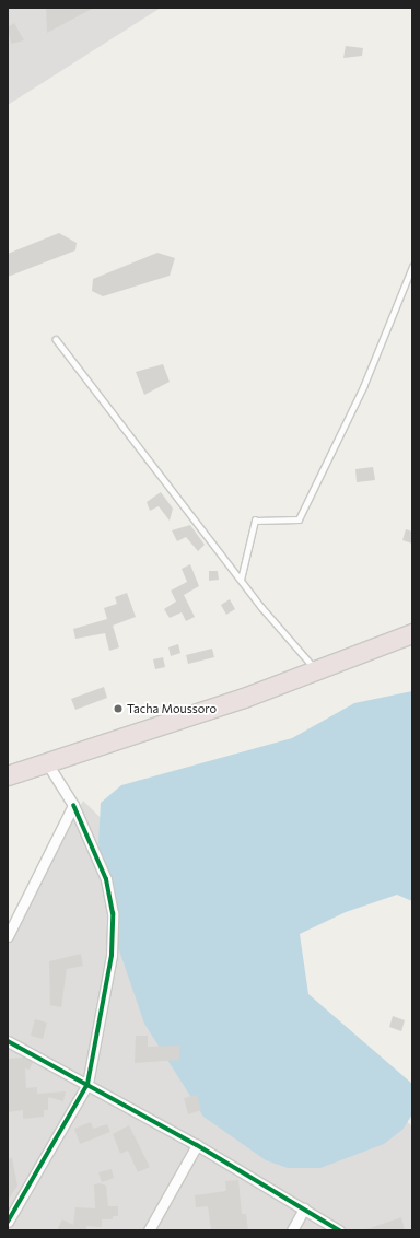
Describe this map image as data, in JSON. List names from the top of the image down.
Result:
{
  "places": ["Tacha Moussoro"]
}
